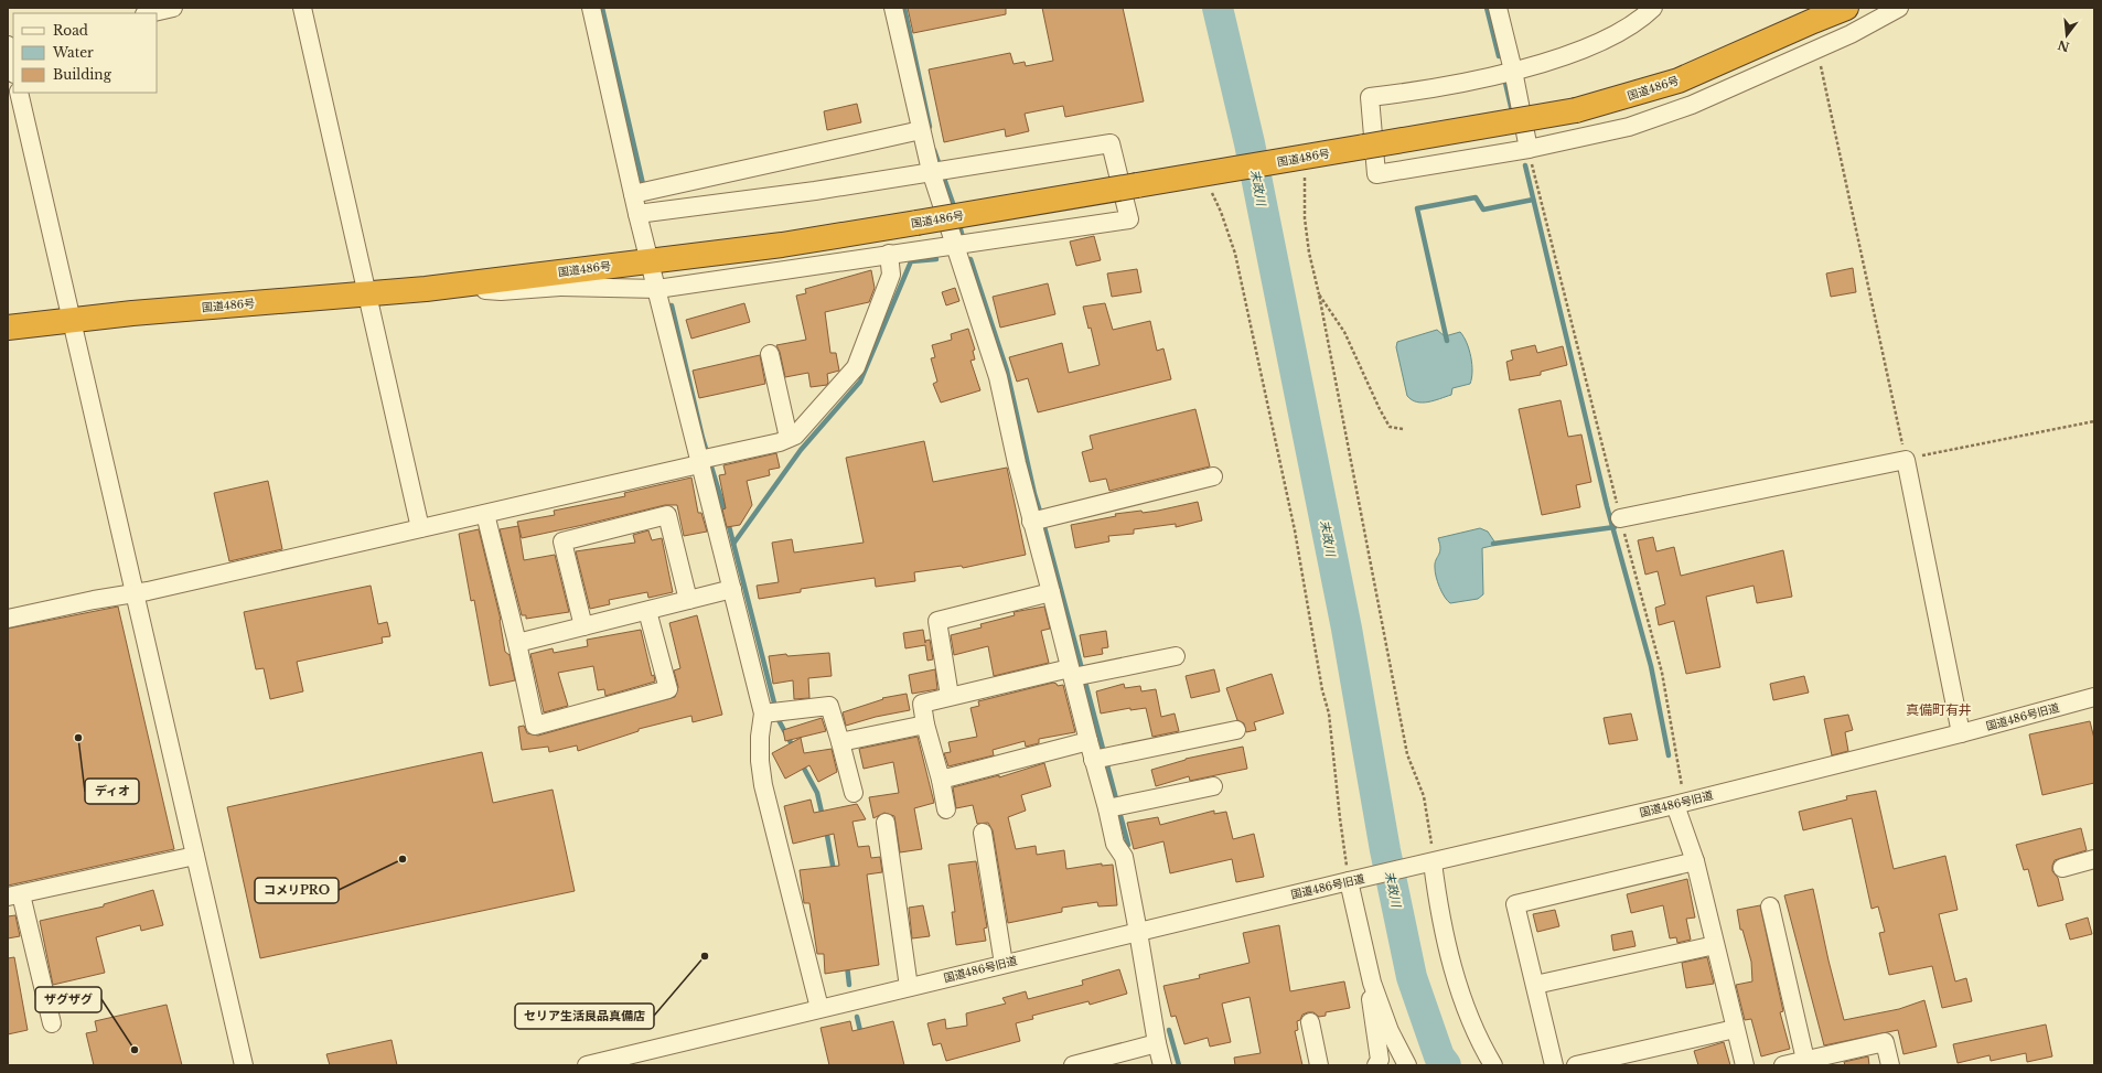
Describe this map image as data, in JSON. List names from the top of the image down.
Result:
{
  "streets": {
    "highway": ["国道486号"],
    "street": ["国道486号旧道"]
  },
  "districts": ["真備町有井"],
  "water": ["末政川"],
  "places": [
    "ディオ",
    "コメリPRO",
    "セリア生活良品真備店",
    "ザグザグ"
  ],
  "legend": ["Road", "Water", "Building"],
  "north": "bottom"
}
